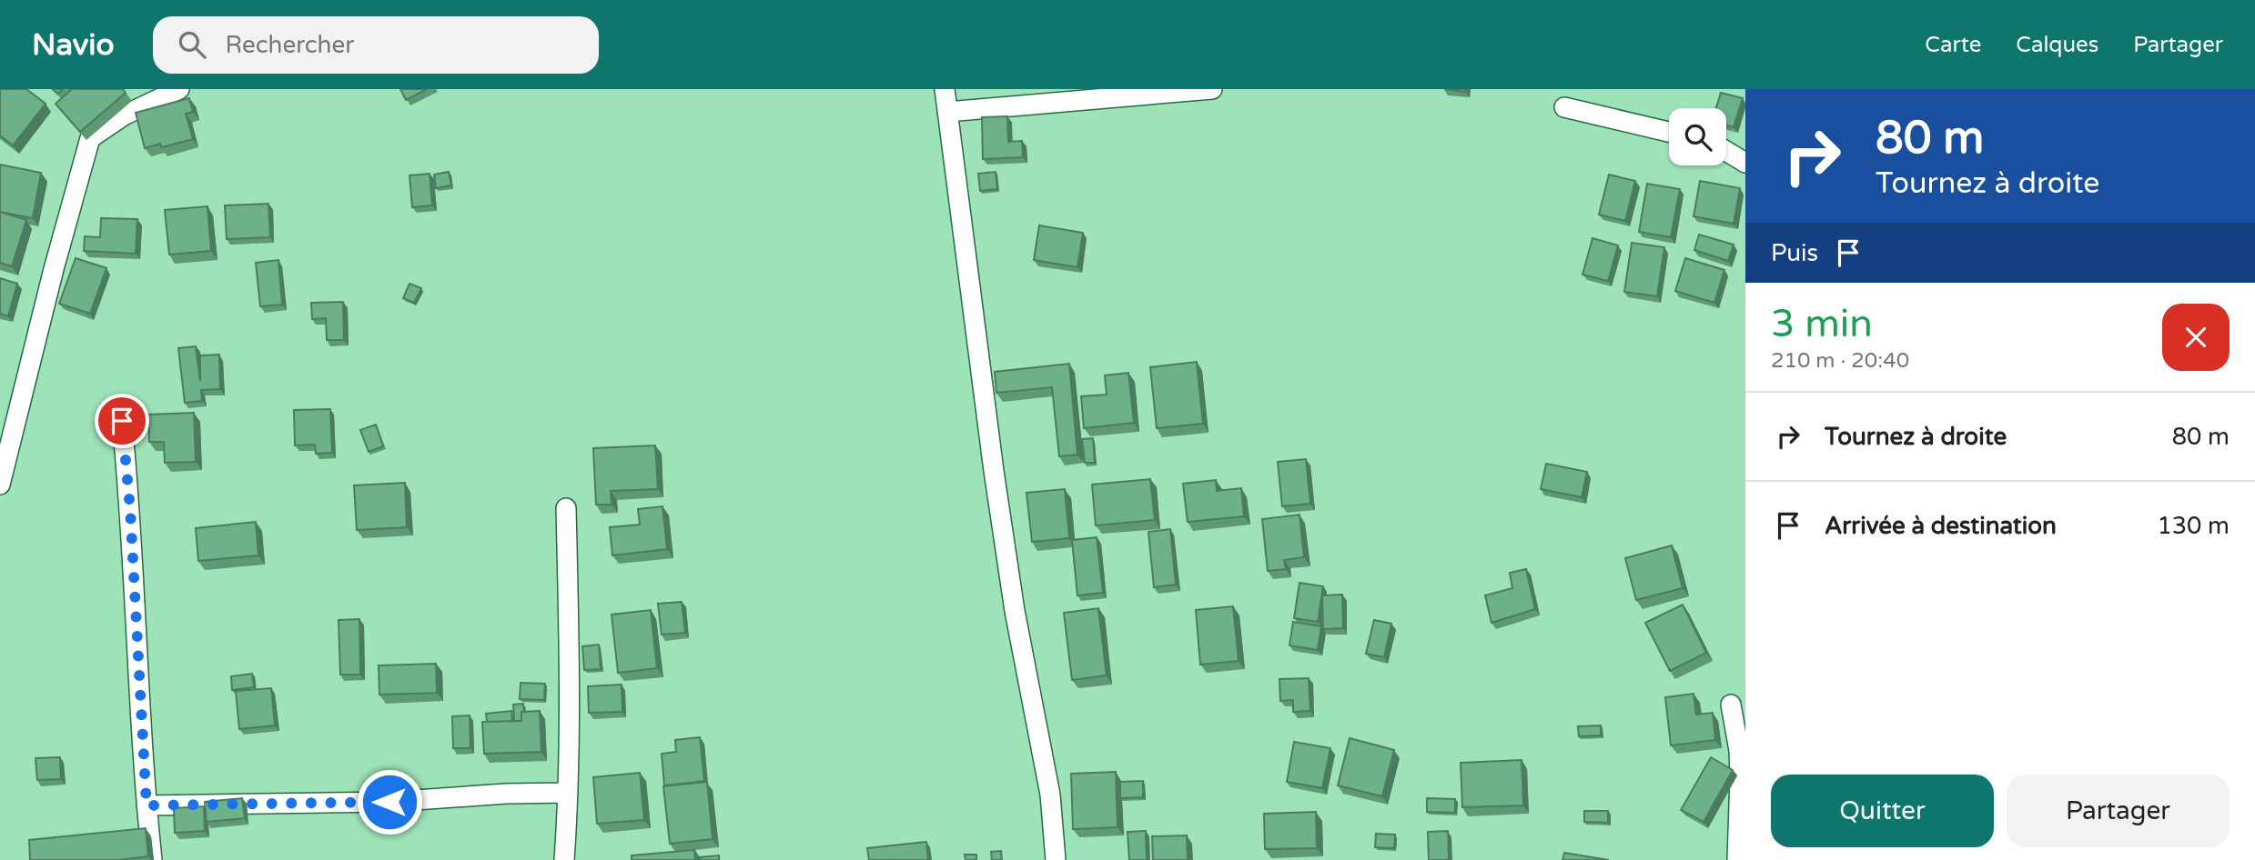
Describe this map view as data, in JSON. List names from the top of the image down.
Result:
{
  "page": {
    "header": "Navio",
    "search": "Rechercher",
    "nav": ["Carte", "Calques", "Partager"],
    "turn": ["80 m", "Tournez à droite"],
    "then": "Puis",
    "heading": ["3 min", "210 m · 20:40"],
    "list": [
      {
        "name": "Tournez à droite",
        "value": "80 m"
      },
      {
        "name": "Arrivée à destination",
        "value": "130 m"
      }
    ],
    "buttons": ["Quitter", "Partager"]
  }
}
